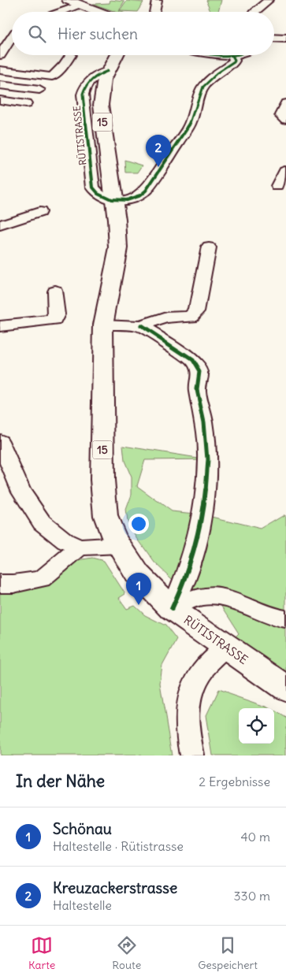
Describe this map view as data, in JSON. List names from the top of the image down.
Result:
{
  "streets": {
    "main road": ["15", "RÜTISTRASSE"]
  },
  "page": {
    "search": "Hier suchen",
    "pins": ["2", "1"],
    "heading": ["In der Nähe", "2 Ergebnisse"],
    "list": [
      {
        "mark": "1",
        "name": "Schönau",
        "note": "Haltestelle · Rütistrasse",
        "value": "40 m"
      },
      {
        "mark": "2",
        "name": "Kreuzackerstrasse",
        "note": "Haltestelle",
        "value": "330 m"
      }
    ],
    "nav": ["Karte", "Route", "Gespeichert"]
  }
}
